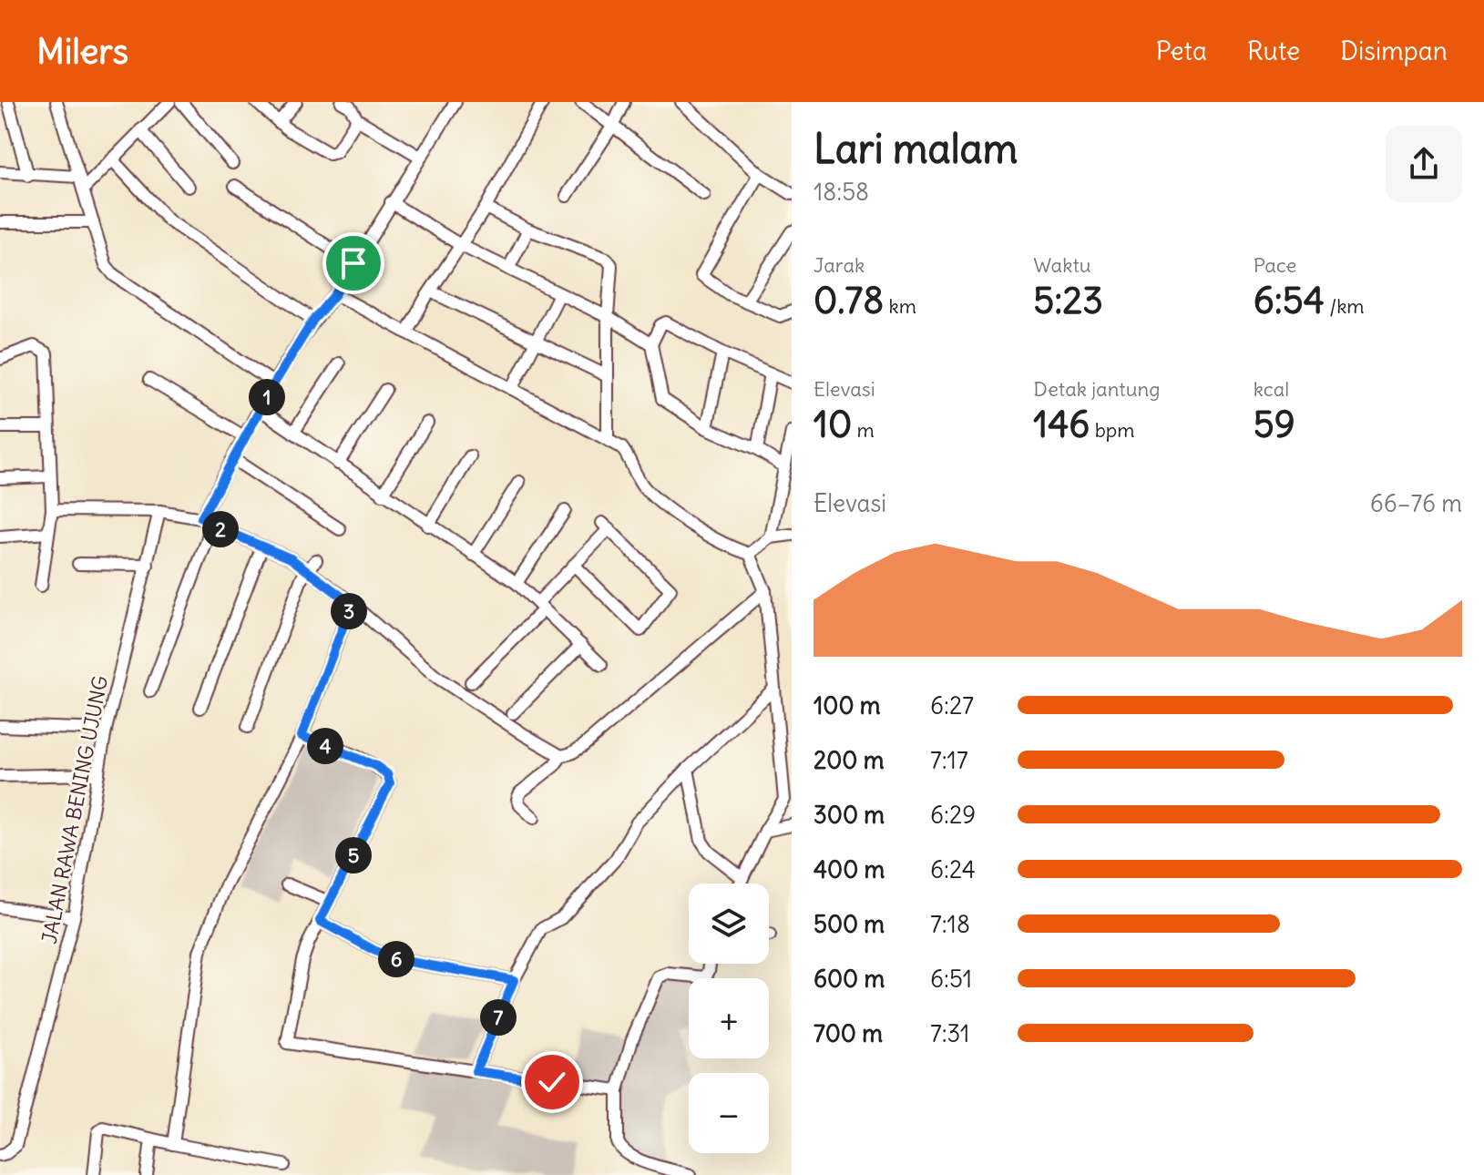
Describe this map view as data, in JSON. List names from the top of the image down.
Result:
{
  "streets": {
    "street": ["JALAN RAWA BENING UJUNG"]
  },
  "page": {
    "header": "Milers",
    "nav": ["Peta", "Rute", "Disimpan"],
    "heading": ["Lari malam", "18:58"],
    "stats": [
      ["Jarak", "0.78 km"],
      ["Waktu", "5:23"],
      ["Pace", "6:54 /km"],
      ["Elevasi", "10 m"],
      ["Detak jantung", "146 bpm"],
      ["kcal", "59"]
    ],
    "pins": [
      "1",
      "2",
      "3",
      "4",
      "5",
      "6",
      "7"
    ],
    "chart": ["Elevasi", "66–76 m"],
    "list": [
      {
        "name": "100 m",
        "note": "6:27"
      },
      {
        "name": "200 m",
        "note": "7:17"
      },
      {
        "name": "300 m",
        "note": "6:29"
      },
      {
        "name": "400 m",
        "note": "6:24"
      },
      {
        "name": "500 m",
        "note": "7:18"
      },
      {
        "name": "600 m",
        "note": "6:51"
      },
      {
        "name": "700 m",
        "note": "7:31"
      }
    ],
    "map_buttons": ["+", "−"]
  }
}
